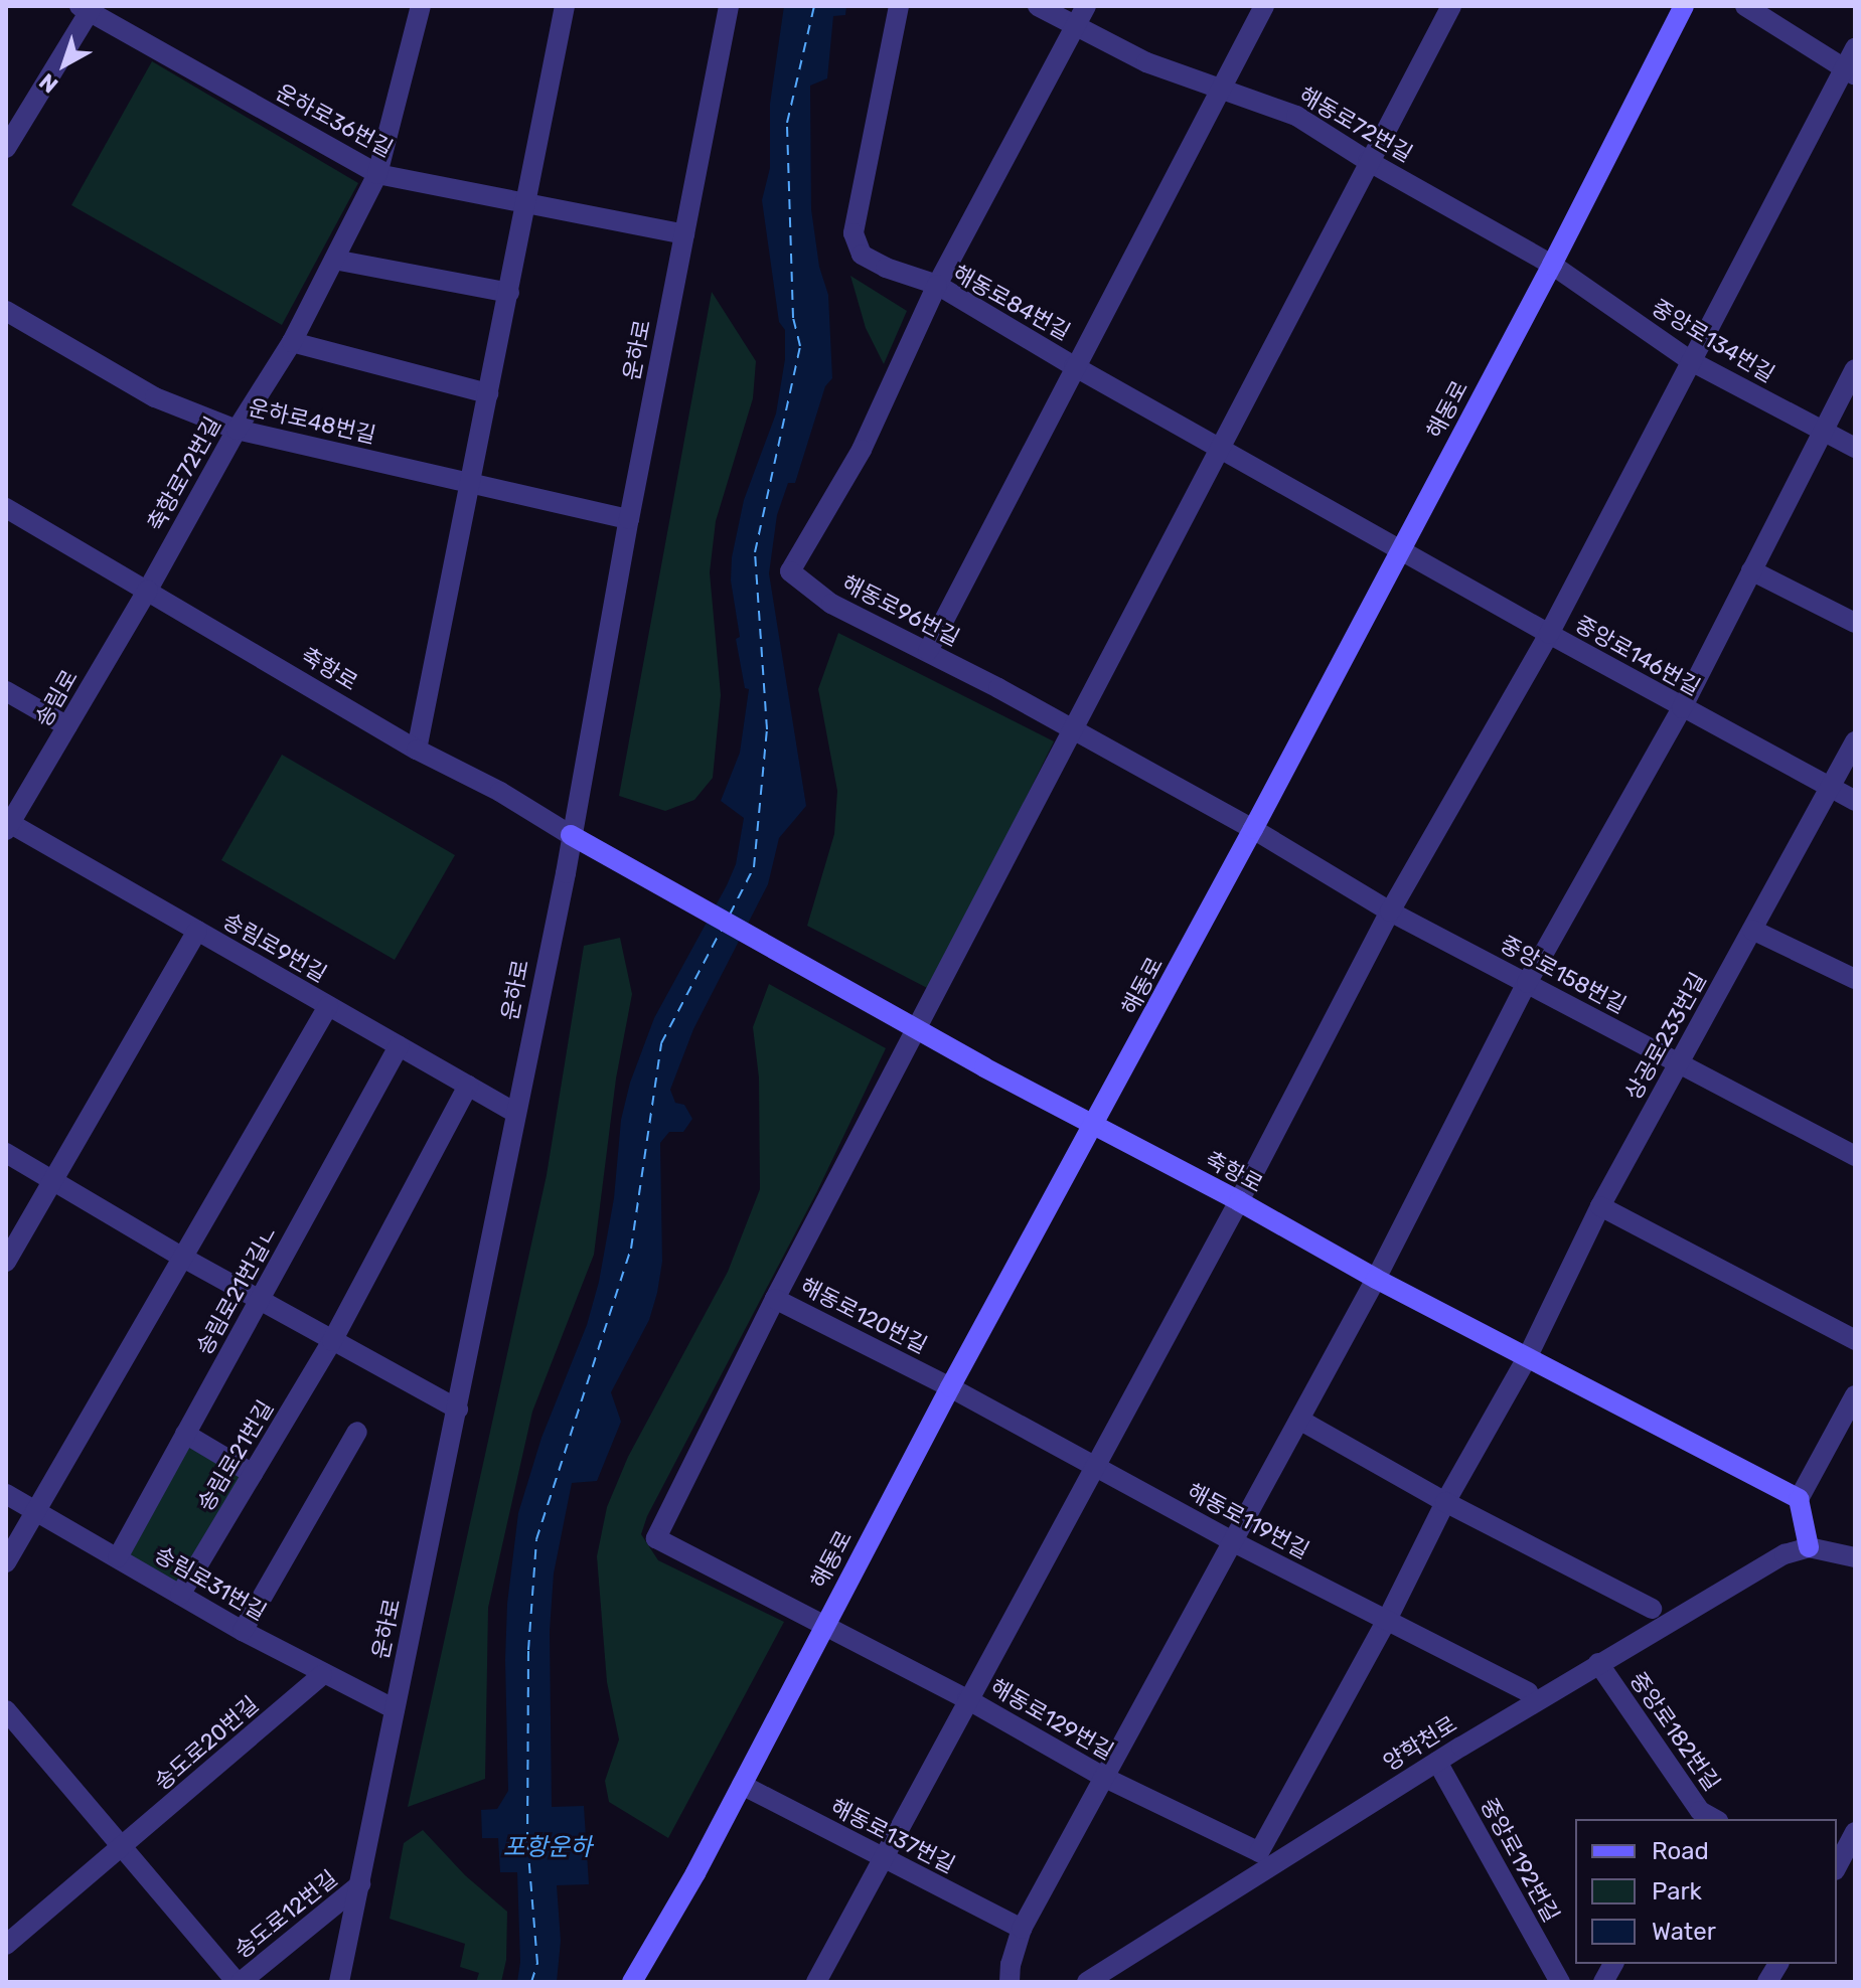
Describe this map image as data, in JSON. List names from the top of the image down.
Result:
{
  "streets": {
    "main road": ["해동로", "축항로"],
    "street": [
      "운하로36번길",
      "해동로72번길",
      "해동로84번길",
      "중앙로134번길",
      "운하로",
      "운하로48번길",
      "축항로72번길",
      "해동로96번길",
      "중앙로146번길",
      "송림로",
      "송림로9번길",
      "중앙로158번길",
      "상공로233번길",
      "송림로21번길ㄴ",
      "해동로120번길",
      "송림로21번길",
      "해동로119번길",
      "송림로31번길",
      "해동로129번길",
      "중앙로182번길",
      "송도로20번길",
      "양학천로",
      "해동로137번길",
      "중앙로192번길",
      "송도로12번길"
    ]
  },
  "crossings": [
    ["운하로36번길", "운하로"],
    ["운하로36번길", "축항로72번길"],
    ["해동로72번길", "중앙로134번길"],
    ["해동로72번길", "해동로"],
    ["해동로84번길", "해동로"],
    ["해동로84번길", "해동로96번길"],
    ["해동로84번길", "중앙로146번길"],
    ["중앙로134번길", "해동로"],
    ["운하로", "운하로48번길"],
    ["운하로", "축항로"],
    ["운하로", "송림로9번길"],
    ["운하로", "송림로31번길"],
    ["운하로", "송도로12번길"],
    ["해동로", "해동로96번길"],
    ["해동로", "중앙로146번길"],
    ["해동로", "축항로"],
    ["해동로", "중앙로158번길"],
    ["해동로", "해동로120번길"],
    ["해동로", "해동로119번길"],
    ["해동로", "해동로129번길"],
    ["해동로", "해동로137번길"],
    ["운하로48번길", "축항로72번길"],
    ["축항로72번길", "축항로"],
    ["축항로72번길", "송림로"],
    ["해동로96번길", "중앙로158번길"],
    ["중앙로146번길", "상공로233번길"],
    ["축항로", "송림로"],
    ["축항로", "상공로233번길"],
    ["송림로", "송림로9번길"],
    ["송림로9번길", "송림로21번길ㄴ"],
    ["송림로9번길", "송림로21번길"],
    ["중앙로158번길", "상공로233번길"],
    ["송림로21번길ㄴ", "송림로31번길"],
    ["해동로120번길", "해동로119번길"],
    ["해동로120번길", "해동로129번길"],
    ["송림로21번길", "송림로31번길"],
    ["해동로119번길", "해동로129번길"],
    ["송림로31번길", "송도로20번길"],
    ["중앙로182번길", "양학천로"],
    ["양학천로", "중앙로192번길"]
  ],
  "water": ["포항운하"],
  "legend": ["Road", "Park", "Water"],
  "north": "bottom left"
}
